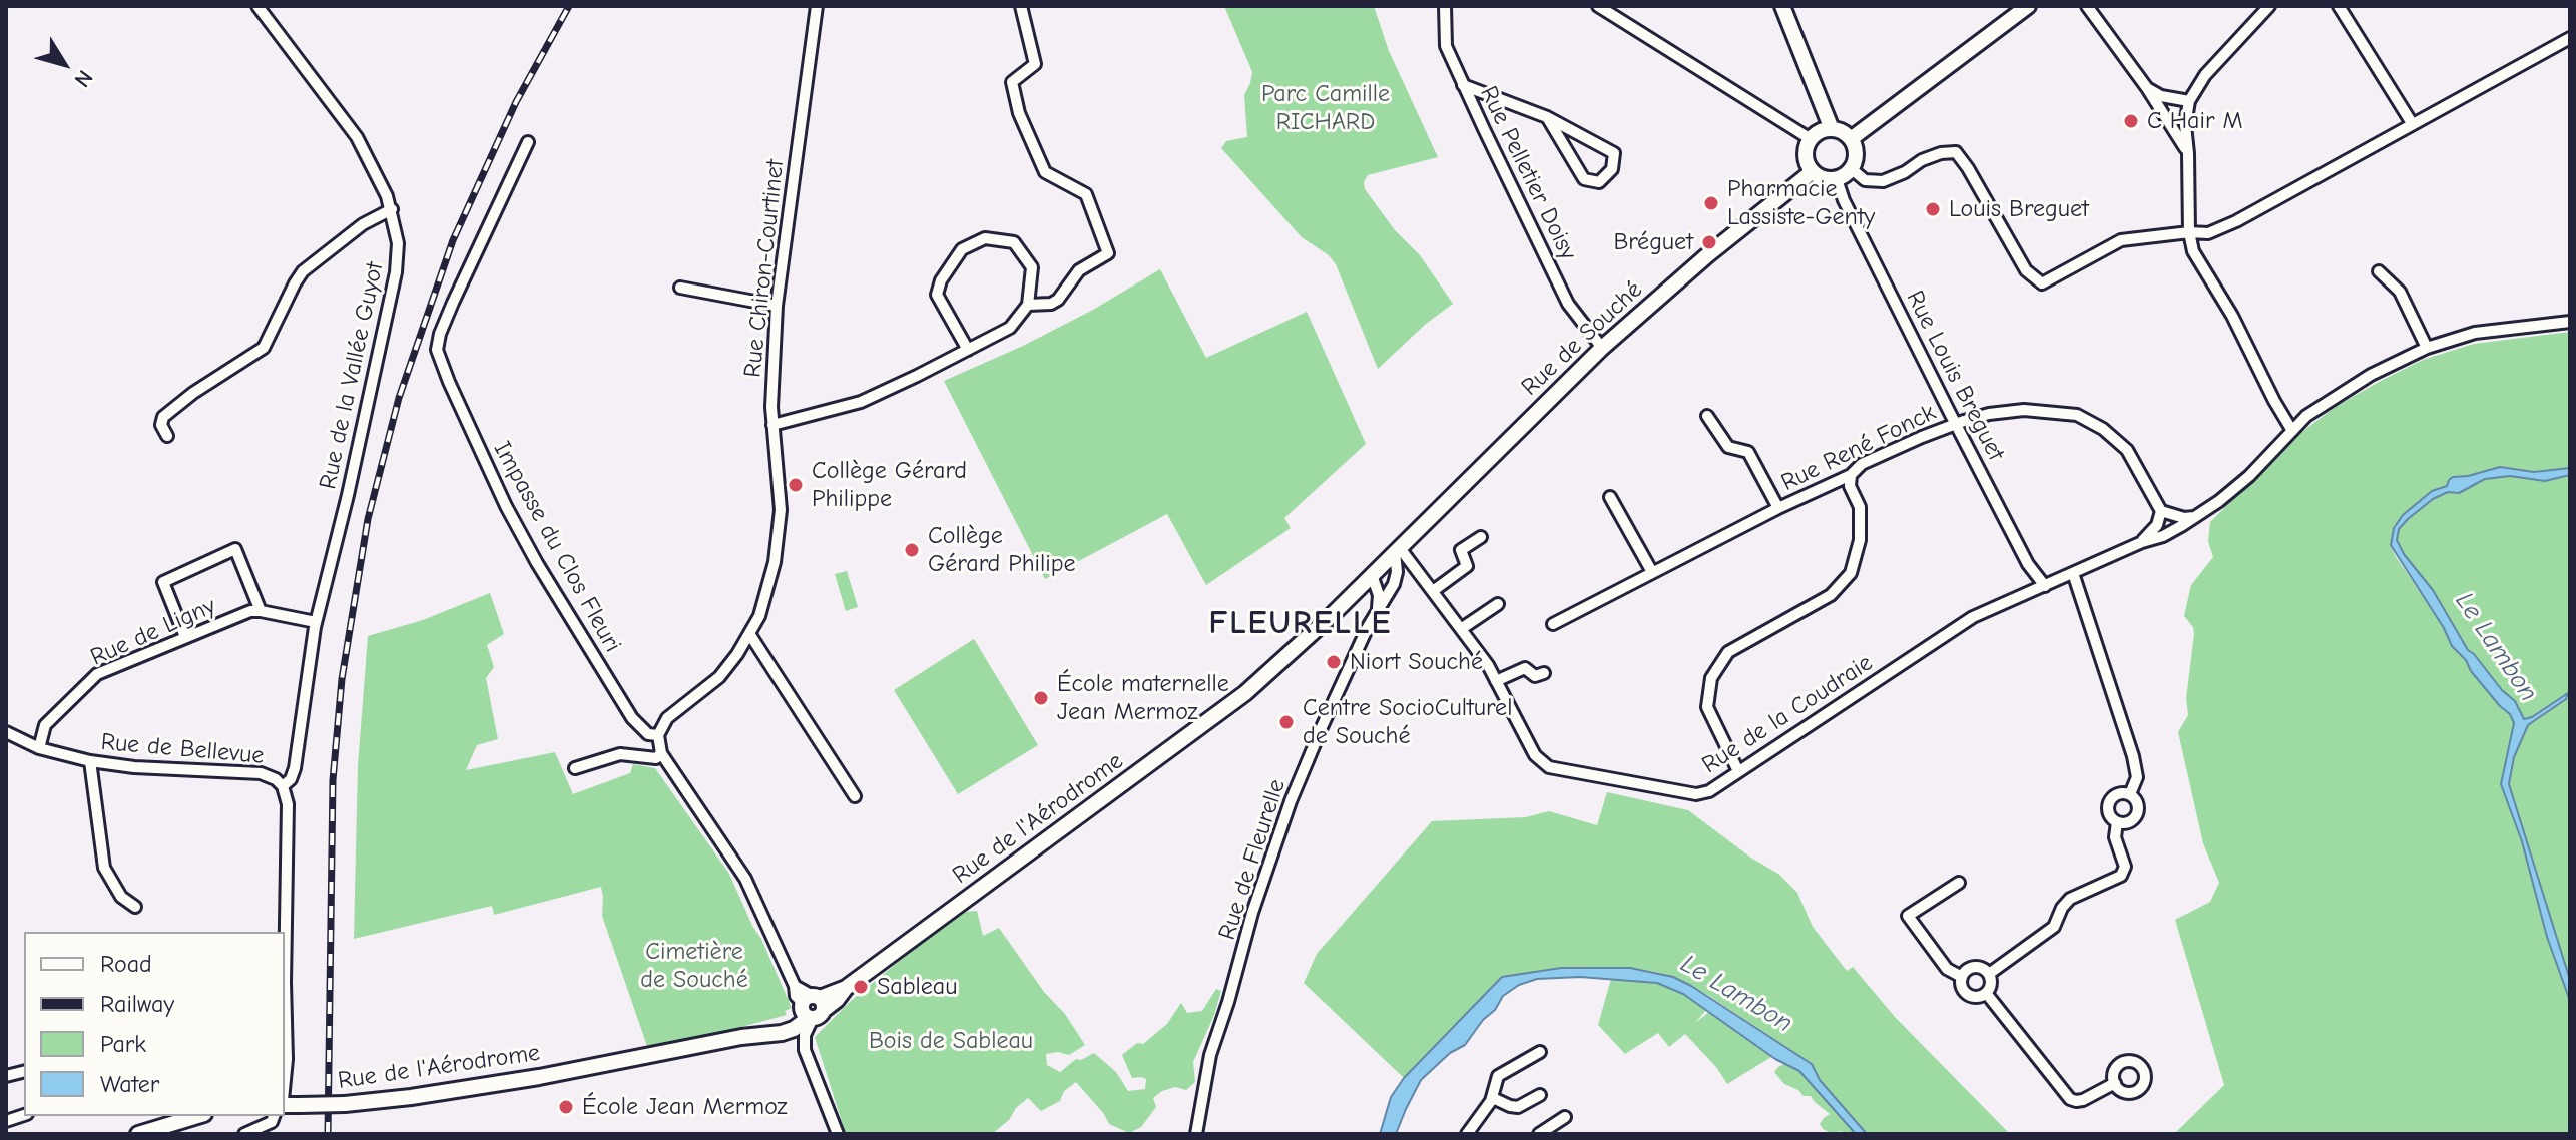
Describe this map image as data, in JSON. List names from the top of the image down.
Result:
{
  "streets": {
    "street": [
      "Rue Pelletier Doisy",
      "Rue Chiron-Courtinet",
      "Rue de Souché",
      "Rue de la Vallée Guyot",
      "Rue Louis Breguet",
      "Rue René Fonck",
      "Impasse du Clos Fleuri",
      "Rue de Ligny",
      "Rue de la Coudraie",
      "Rue de Bellevue",
      "Rue de l'Aérodrome",
      "Rue de Fleurelle"
    ]
  },
  "crossings": [
    ["Rue Pelletier Doisy", "Rue de Souché"],
    ["Rue Chiron-Courtinet", "Impasse du Clos Fleuri"],
    ["Rue de Souché", "Rue Louis Breguet"],
    ["Rue de Souché", "Rue de la Coudraie"],
    ["Rue de Souché", "Rue de l'Aérodrome"],
    ["Rue de Souché", "Rue de Fleurelle"],
    ["Rue de la Vallée Guyot", "Rue de Ligny"],
    ["Rue de la Vallée Guyot", "Rue de Bellevue"],
    ["Rue Louis Breguet", "Rue René Fonck"],
    ["Rue Louis Breguet", "Rue de la Coudraie"],
    ["Rue de Ligny", "Rue de Bellevue"],
    ["Rue de la Coudraie", "Rue de l'Aérodrome"],
    ["Rue de la Coudraie", "Rue de Fleurelle"],
    ["Rue de l'Aérodrome", "Rue de Fleurelle"]
  ],
  "districts": ["FLEURELLE"],
  "water": ["Le Lambon"],
  "parks": ["Parc Camille RICHARD", "Cimetière de Souché", "Bois de Sableau"],
  "places": [
    "C Hair M",
    "Pharmacie Lassiste-Genty",
    "Louis Breguet",
    "Bréguet",
    "Collège Gérard Philippe",
    "Collège Gérard Philipe",
    "Niort Souché",
    "École maternelle Jean Mermoz",
    "Centre SocioCulturel de Souché",
    "Sableau",
    "École Jean Mermoz"
  ],
  "legend": [
    "Road",
    "Railway",
    "Park",
    "Water"
  ],
  "north": "bottom right"
}
